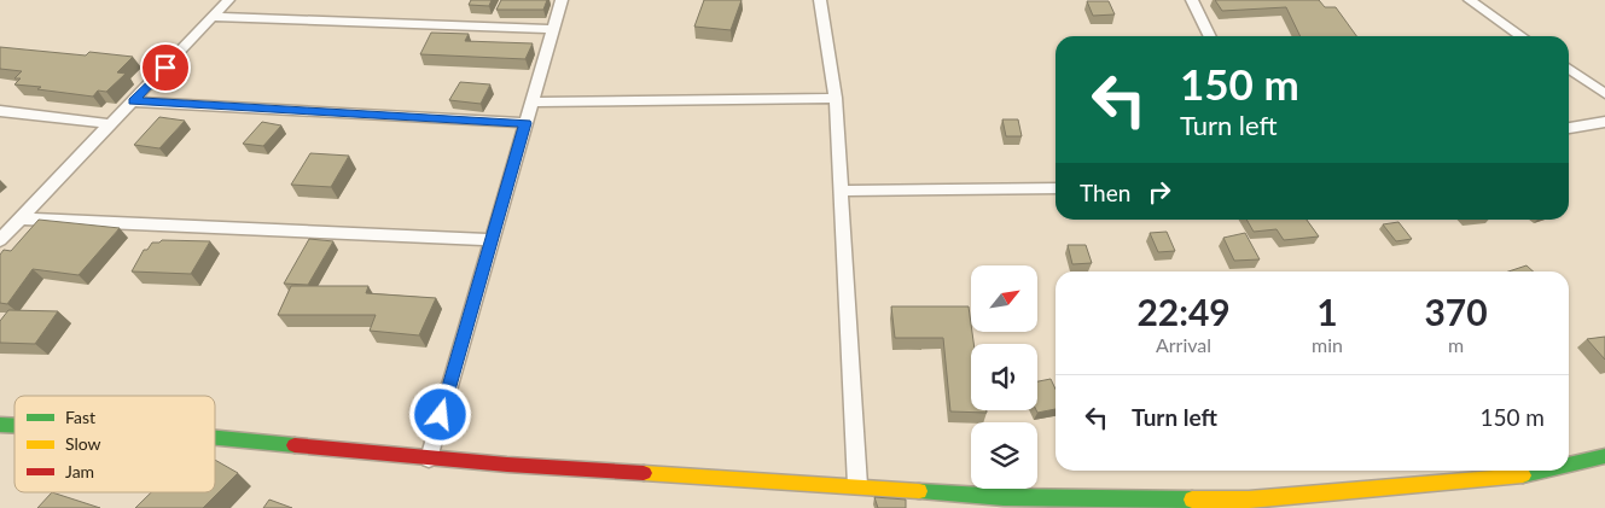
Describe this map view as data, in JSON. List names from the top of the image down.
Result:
{
  "legend": ["Fast", "Slow", "Jam"],
  "north": "top right",
  "page": {
    "turn": ["150 m", "Turn left"],
    "then": "Then",
    "eta": [
      "22:49",
      "Arrival",
      "1",
      "min",
      "370",
      "m"
    ],
    "list": [
      {
        "name": "Turn left",
        "value": "150 m"
      }
    ]
  }
}
